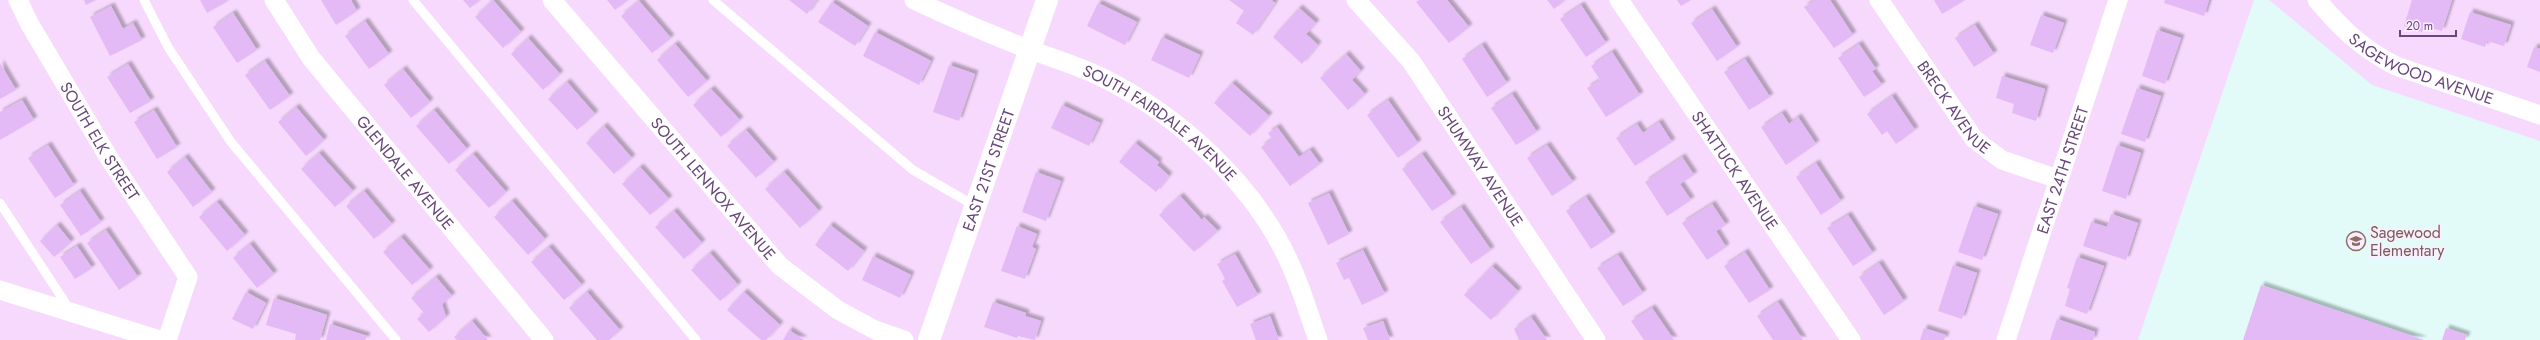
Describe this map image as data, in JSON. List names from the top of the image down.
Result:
{
  "streets": {
    "street": [
      "SAGEWOOD AVENUE",
      "BRECK AVENUE",
      "SOUTH FAIRDALE AVENUE",
      "SOUTH ELK STREET",
      "SHUMWAY AVENUE",
      "EAST 21ST STREET",
      "SHATTUCK AVENUE",
      "EAST 24TH STREET",
      "GLENDALE AVENUE",
      "SOUTH LENNOX AVENUE"
    ]
  },
  "crossings": [
    ["BRECK AVENUE", "EAST 24TH STREET"],
    ["SOUTH FAIRDALE AVENUE", "EAST 21ST STREET"]
  ],
  "places": {
    "school or university": ["Sagewood Elementary"]
  },
  "scale_bar": "20 m"
}
